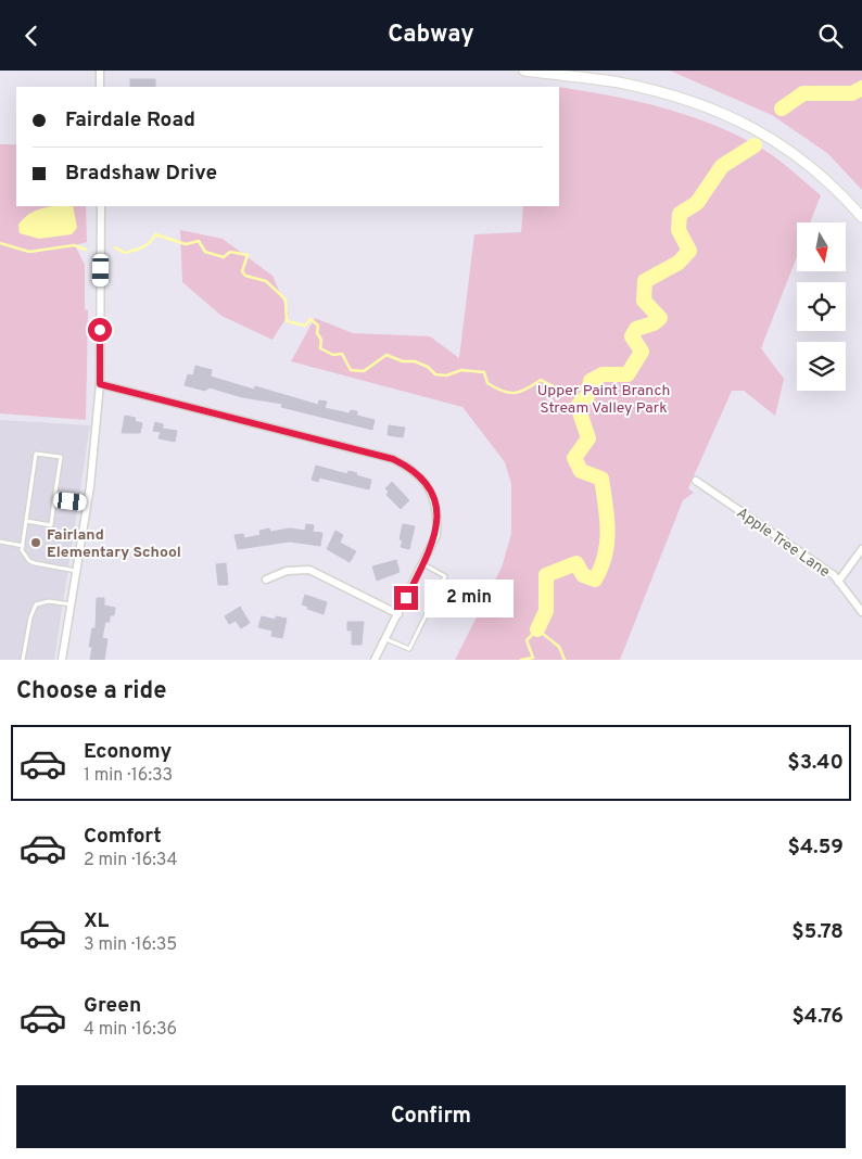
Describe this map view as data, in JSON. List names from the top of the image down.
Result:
{
  "streets": {
    "street": ["Apple Tree Lane"]
  },
  "parks": ["Upper Paint Branch Stream Valley Park"],
  "places": ["Fairland Elementary School"],
  "north": "bottom",
  "page": {
    "header": "Cabway",
    "banner": ["Fairdale Road", "Bradshaw Drive"],
    "bubble": "2 min",
    "heading": "Choose a ride",
    "list": [
      {
        "name": "Economy",
        "note": "1 min · 16:33",
        "value": "$3.40"
      },
      {
        "name": "Comfort",
        "note": "2 min · 16:34",
        "value": "$4.59"
      },
      {
        "name": "XL",
        "note": "3 min · 16:35",
        "value": "$5.78"
      },
      {
        "name": "Green",
        "note": "4 min · 16:36",
        "value": "$4.76"
      }
    ],
    "buttons": "Confirm"
  }
}
